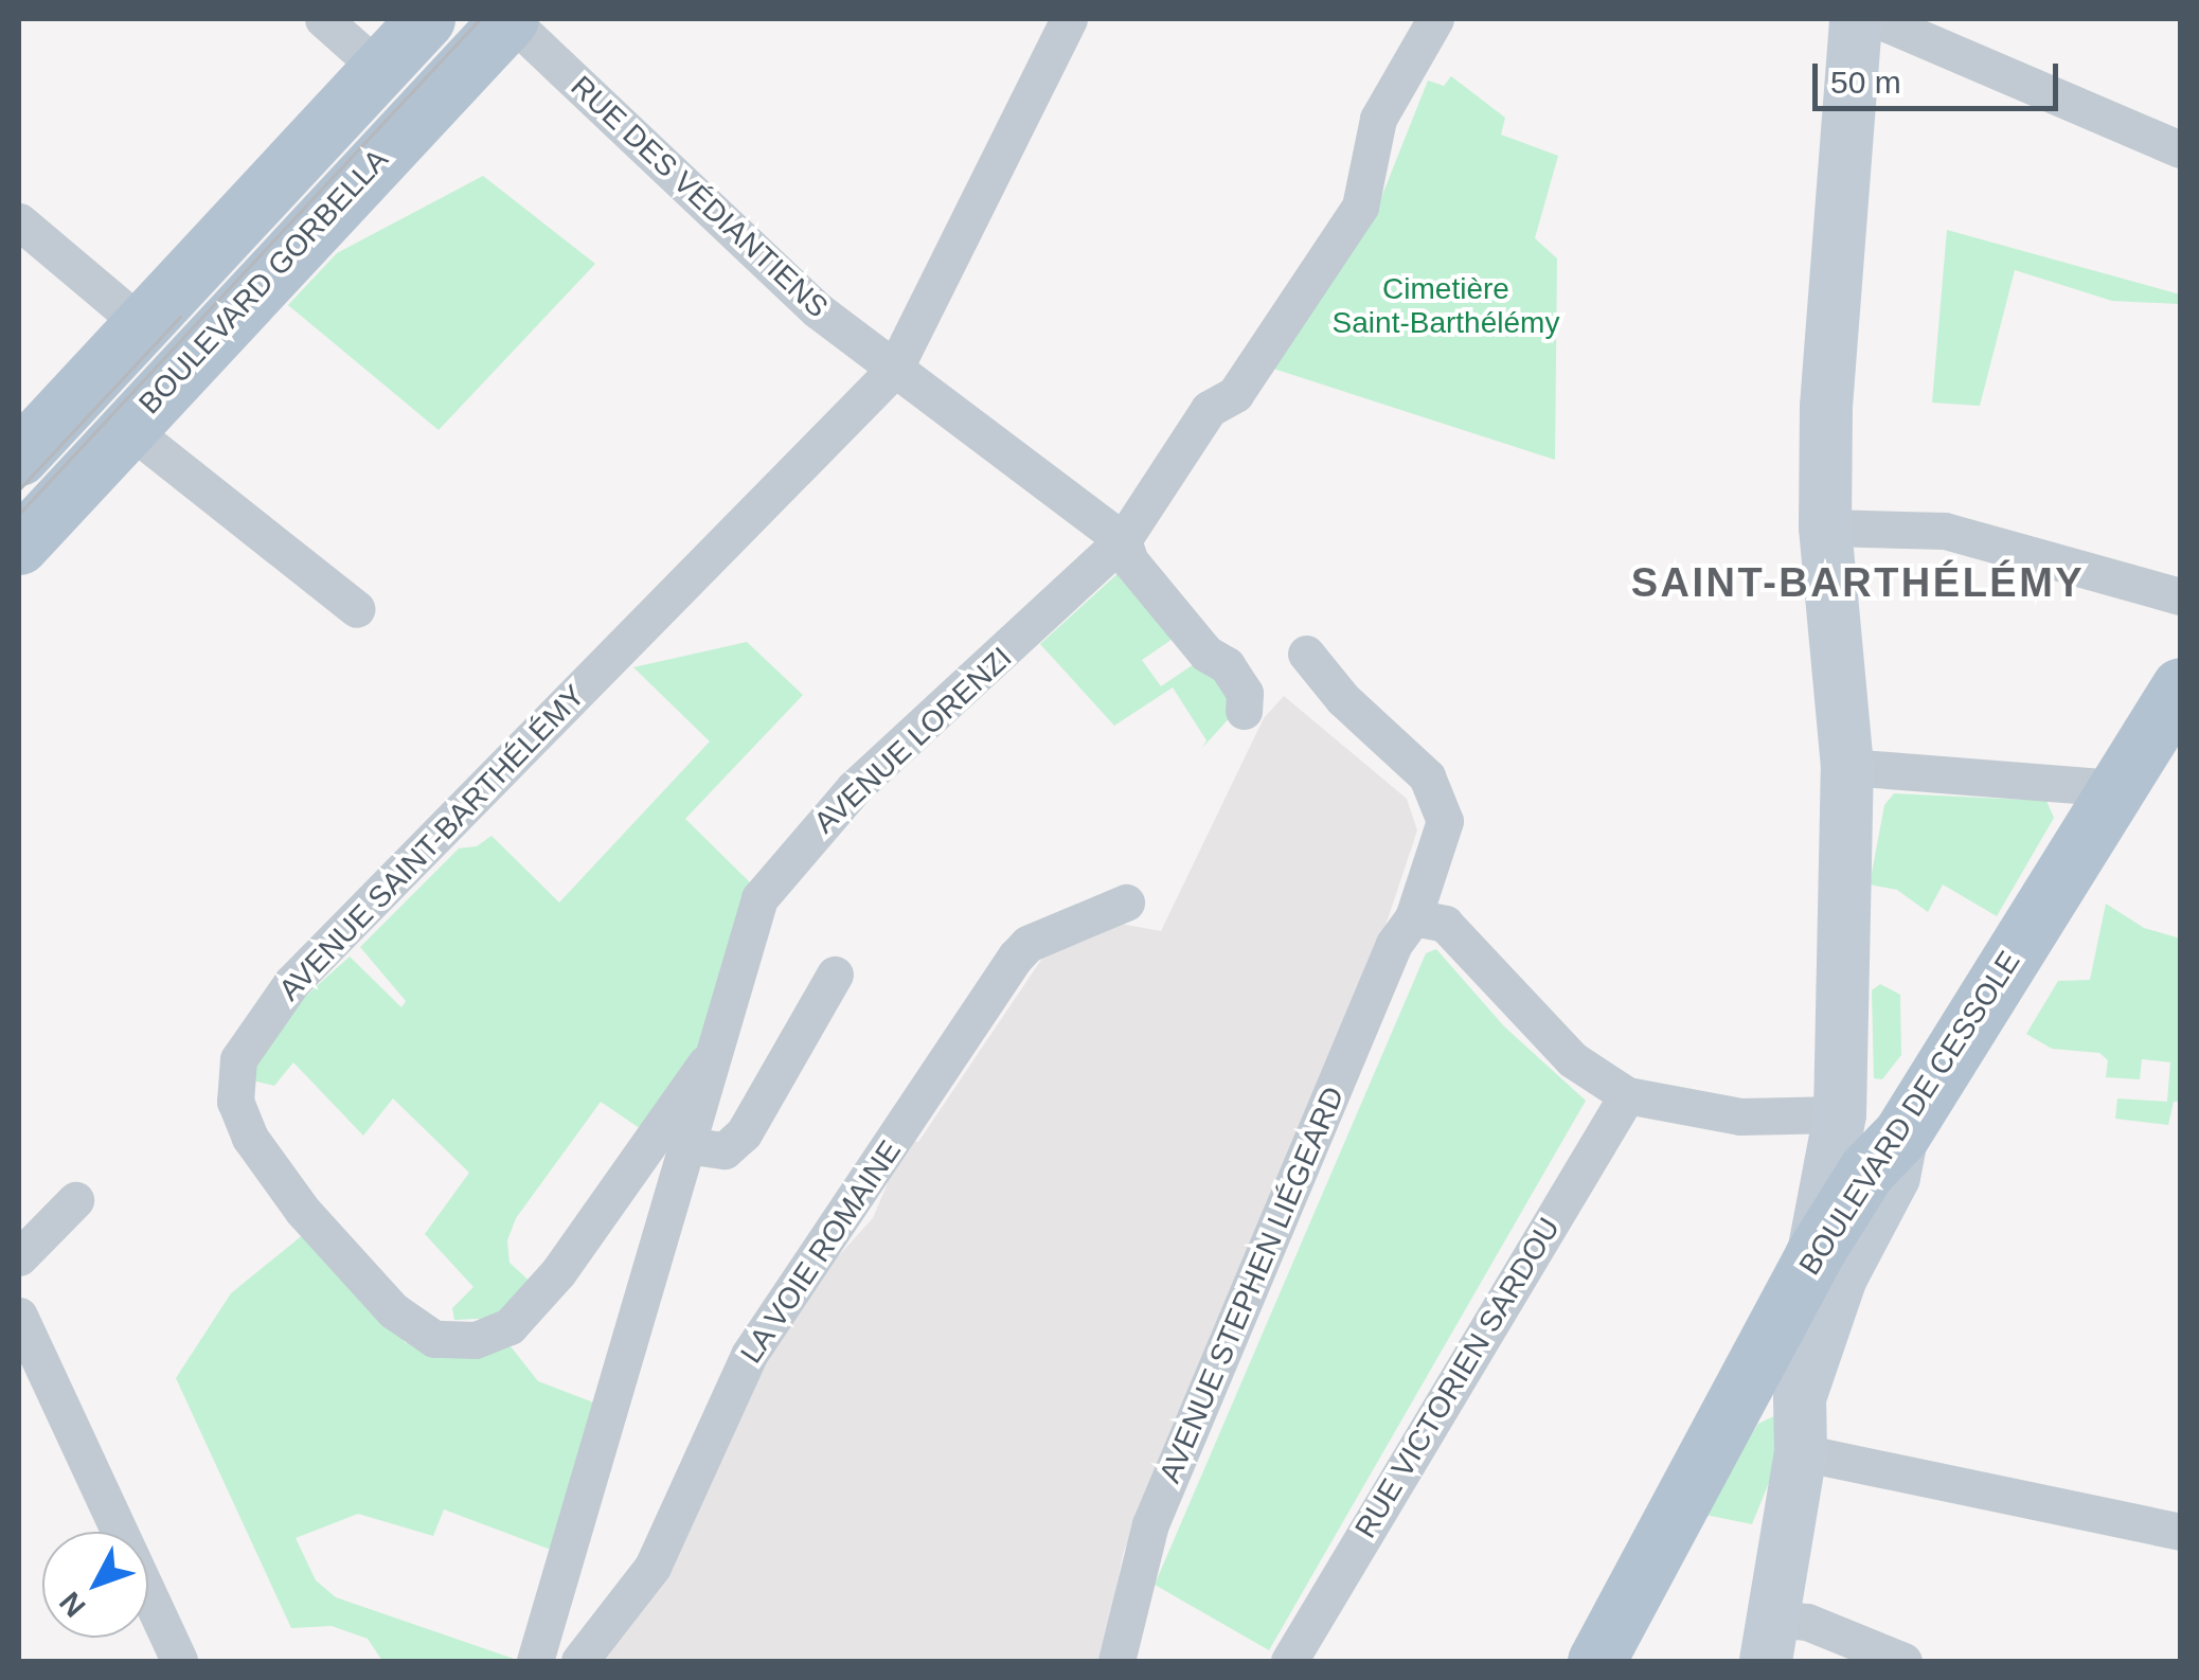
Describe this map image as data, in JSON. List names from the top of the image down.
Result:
{
  "streets": {
    "main road": ["BOULEVARD GORBELLA", "BOULEVARD DE CESSOLE"],
    "street": [
      "RUE DES VÉDIANTIENS",
      "AVENUE LORENZI",
      "AVENUE SAINT-BARTHÉLÉMY",
      "LA VOIE ROMAINE",
      "AVENUE STEPHEN LIÉGEARD",
      "RUE VICTORIEN SARDOU"
    ]
  },
  "crossings": [
    ["RUE DES VÉDIANTIENS", "BOULEVARD GORBELLA"],
    ["RUE DES VÉDIANTIENS", "AVENUE LORENZI"],
    ["RUE DES VÉDIANTIENS", "AVENUE SAINT-BARTHÉLÉMY"],
    ["AVENUE LORENZI", "AVENUE SAINT-BARTHÉLÉMY"]
  ],
  "districts": ["SAINT-BARTHÉLÉMY"],
  "parks": ["Cimetière Saint-Barthélémy"],
  "scale_bar": "50 m",
  "north": "bottom left"
}
